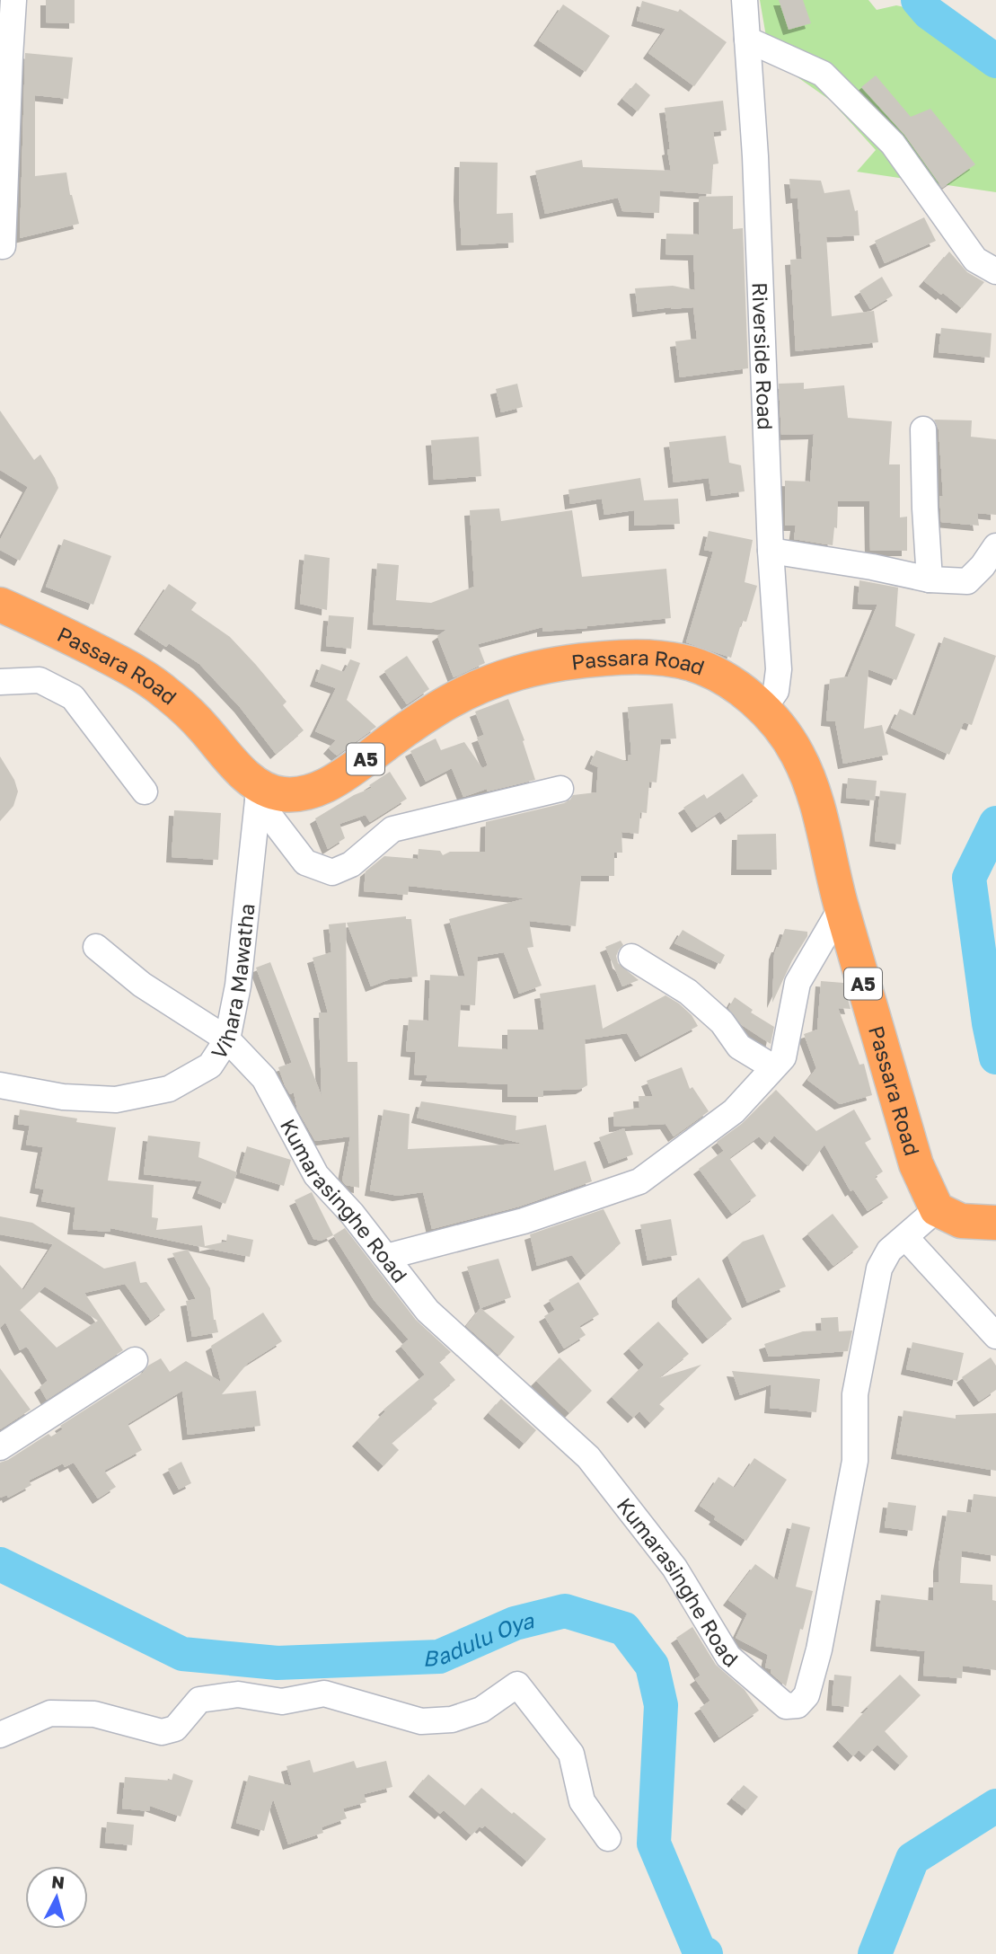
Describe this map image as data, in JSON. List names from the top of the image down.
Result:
{
  "streets": {
    "highway": ["Passara Road", "A5"],
    "street": ["Riverside Road", "Vihara Mawatha", "Kumarasinghe Road"]
  },
  "crossings": [
    ["Riverside Road", "Passara Road"],
    ["Passara Road", "Vihara Mawatha"],
    ["Passara Road", "Kumarasinghe Road"],
    ["Vihara Mawatha", "Kumarasinghe Road"]
  ],
  "water": ["Badulu Oya"],
  "north": "top"
}
